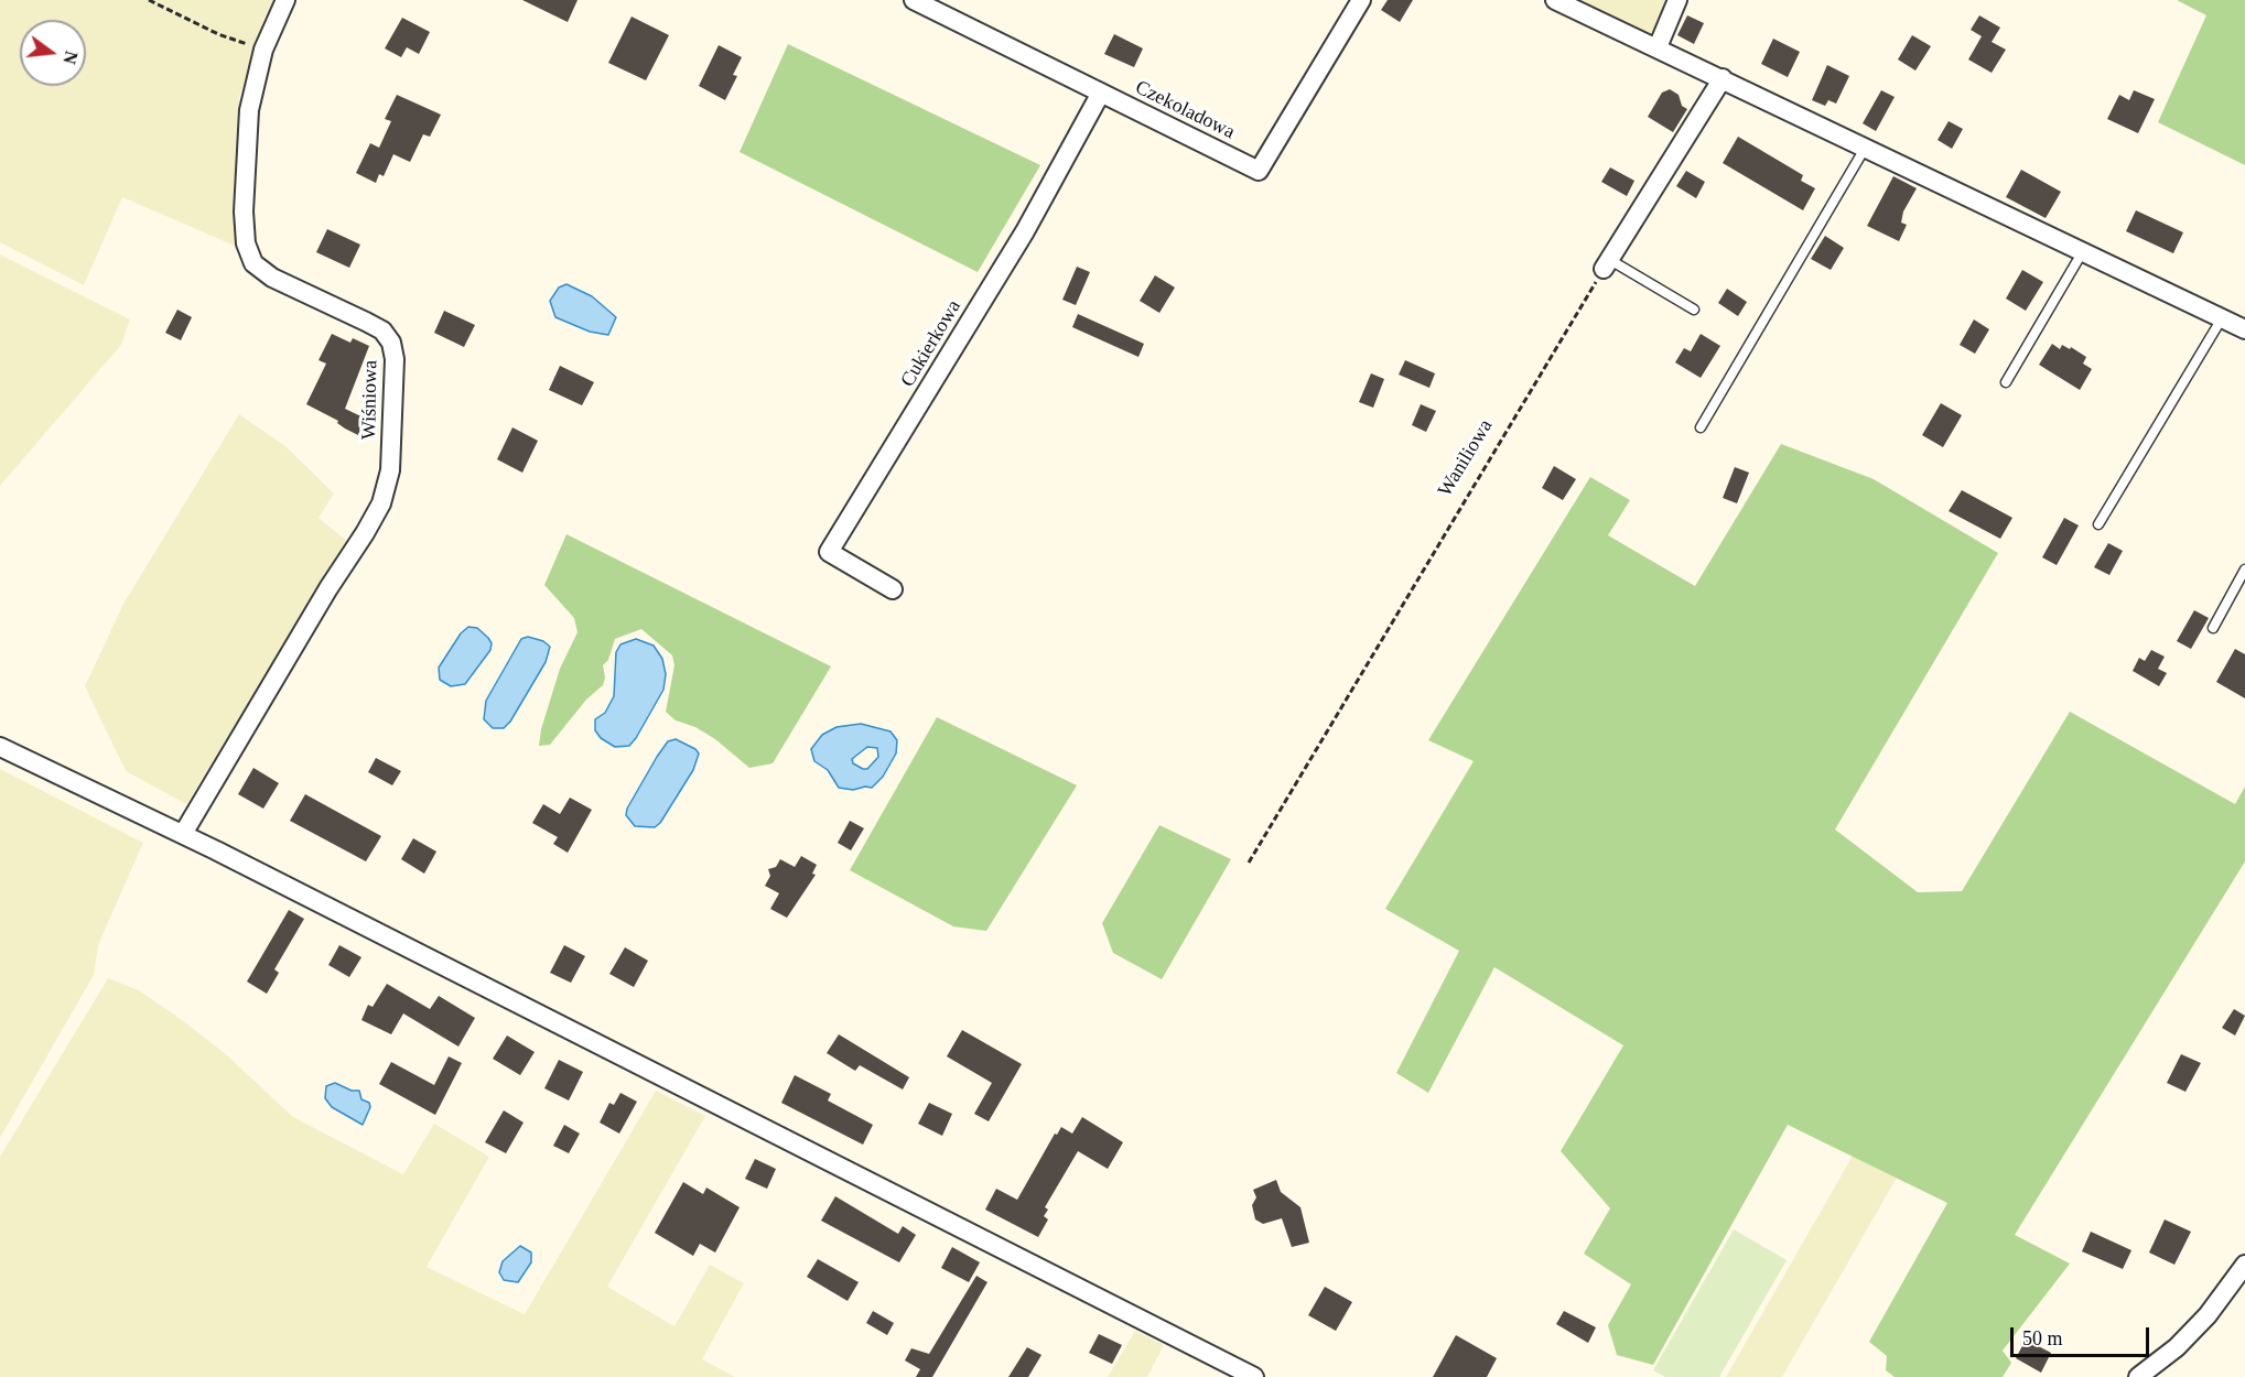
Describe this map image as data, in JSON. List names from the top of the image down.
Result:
{
  "streets": {
    "street": ["Czekoladowa", "Cukierkowa", "Wiśniowa"],
    "path": ["Waniliowa"]
  },
  "crossings": [
    ["Czekoladowa", "Cukierkowa"]
  ],
  "scale_bar": "50 m",
  "north": "right"
}
